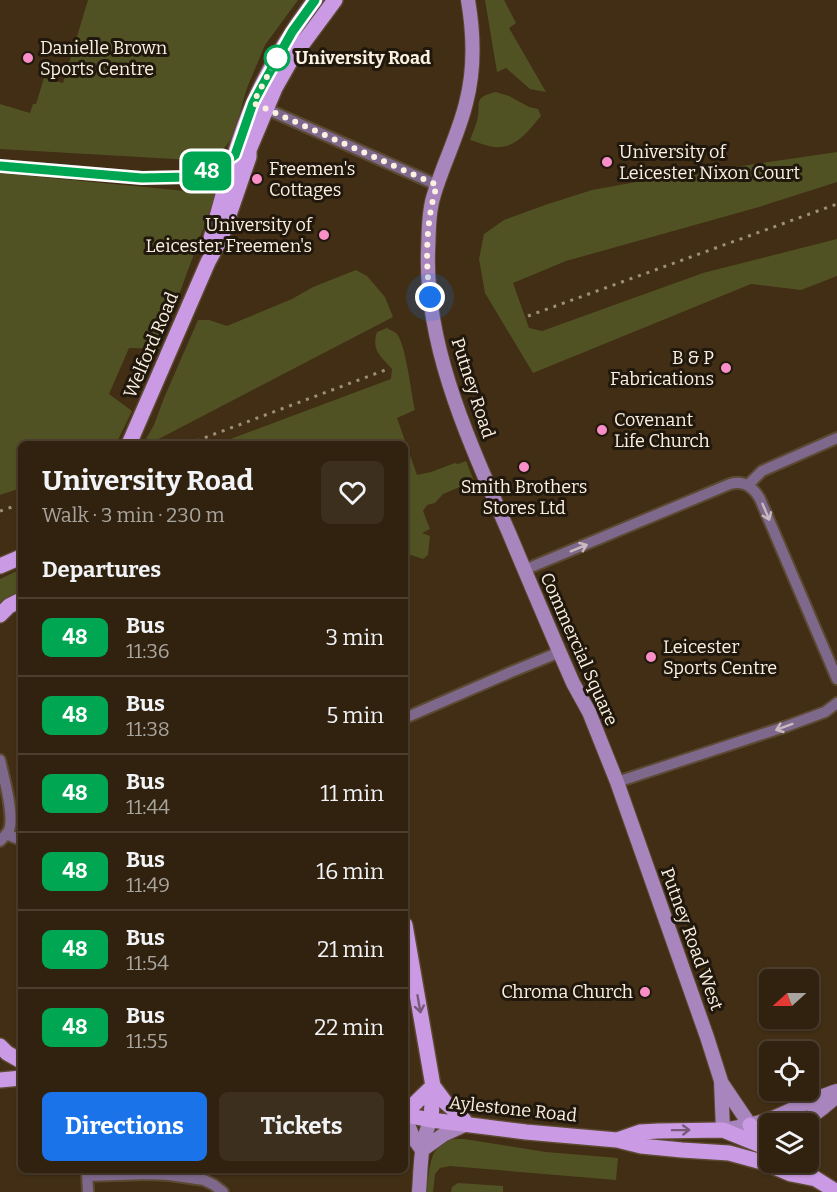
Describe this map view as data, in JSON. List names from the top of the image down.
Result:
{
  "streets": {
    "main road": ["Welford Road", "Aylestone Road"],
    "street": ["Putney Road", "Commercial Square", "Putney Road West"]
  },
  "crossings": [
    ["Putney Road", "Commercial Square"],
    ["Commercial Square", "Putney Road West"],
    ["Putney Road West", "Aylestone Road"]
  ],
  "one_way": ["Commercial Square"],
  "places": [
    "Danielle Brown Sports Centre",
    "University Road",
    "University of Leicester Nixon Court",
    "Freemen's Cottages",
    "University of Leicester Freemen's",
    "B & P Fabrications",
    "Covenant Life Church",
    "Smith Brothers Stores Ltd",
    "Leicester Sports Centre",
    "Chroma Church"
  ],
  "lines": ["bus line 48"],
  "north": "left",
  "page": {
    "on_map": "48",
    "heading": [
      ["University Road", "Walk · 3 min · 230 m"],
      "Departures"
    ],
    "list": [
      {
        "mark": "48",
        "name": "Bus",
        "note": "11:36",
        "value": "3 min"
      },
      {
        "mark": "48",
        "name": "Bus",
        "note": "11:38",
        "value": "5 min"
      },
      {
        "mark": "48",
        "name": "Bus",
        "note": "11:44",
        "value": "11 min"
      },
      {
        "mark": "48",
        "name": "Bus",
        "note": "11:49",
        "value": "16 min"
      },
      {
        "mark": "48",
        "name": "Bus",
        "note": "11:54",
        "value": "21 min"
      },
      {
        "mark": "48",
        "name": "Bus",
        "note": "11:55",
        "value": "22 min"
      }
    ],
    "buttons": ["Directions", "Tickets"]
  }
}
